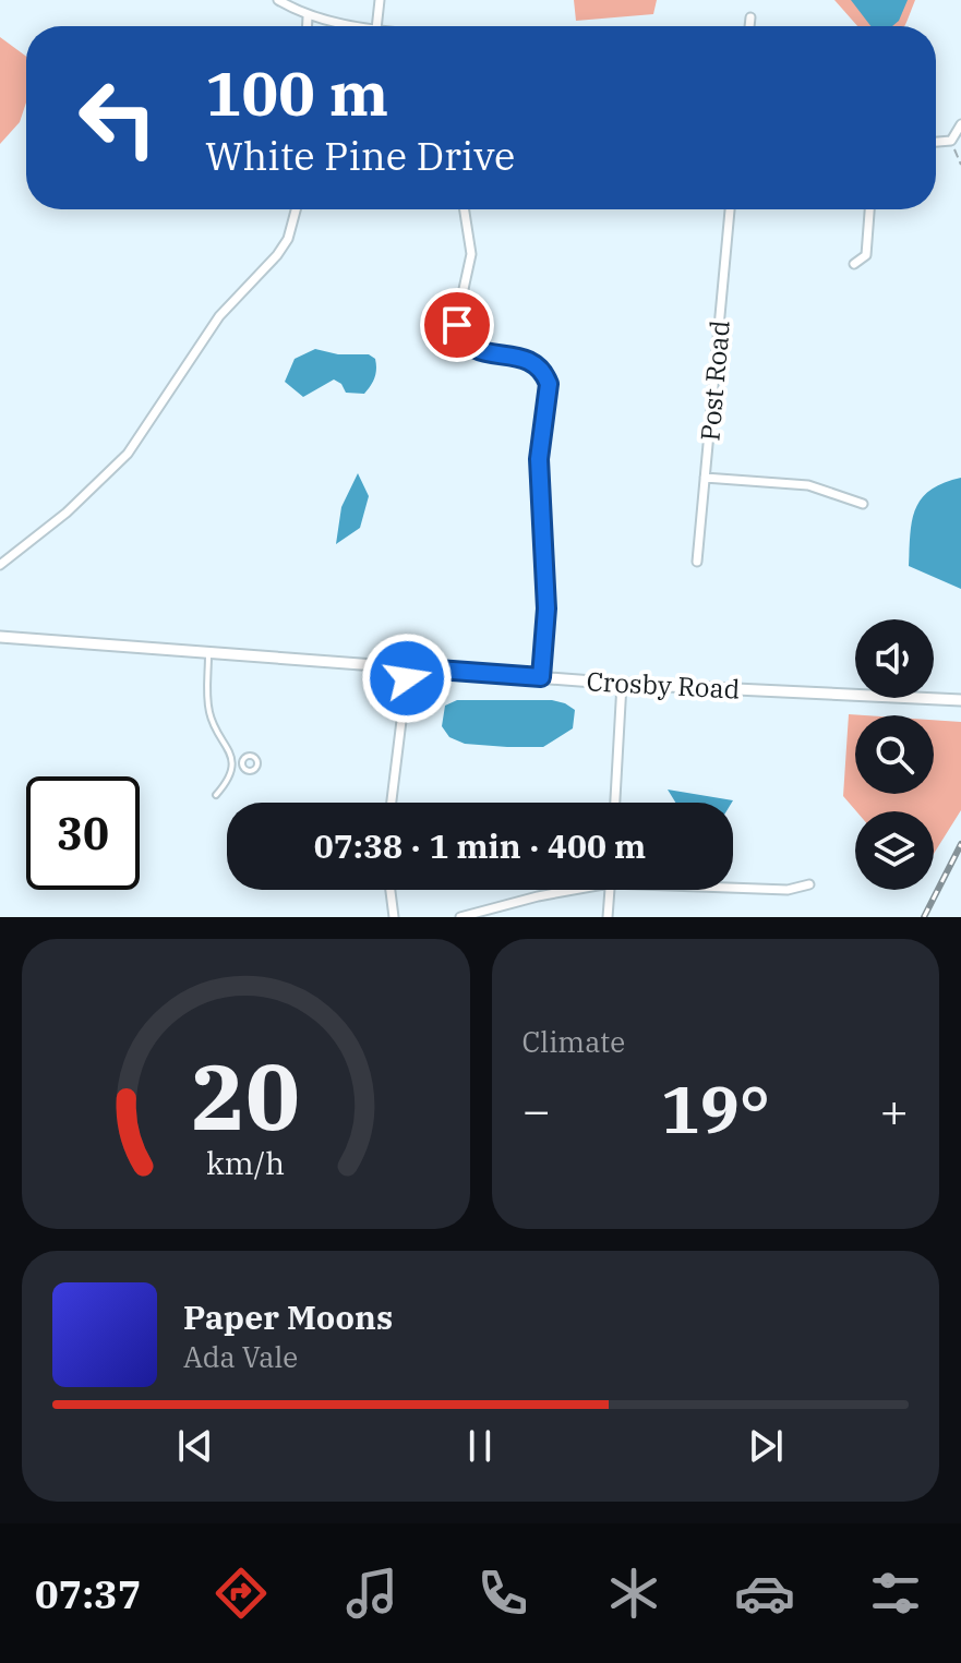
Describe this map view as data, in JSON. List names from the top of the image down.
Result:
{
  "streets": {
    "street": ["Post Road", "Crosby Road"]
  },
  "page": {
    "turn": ["100 m", "White Pine Drive"],
    "limit": "30",
    "trip": "07:38 · 1 min · 400 m",
    "tile": "Climate",
    "heat": ["−", "19°", "+"],
    "song": ["Paper Moons", "Ada Vale"],
    "tabs": "07:37",
    "gauge": ["20", "km/h"]
  }
}
